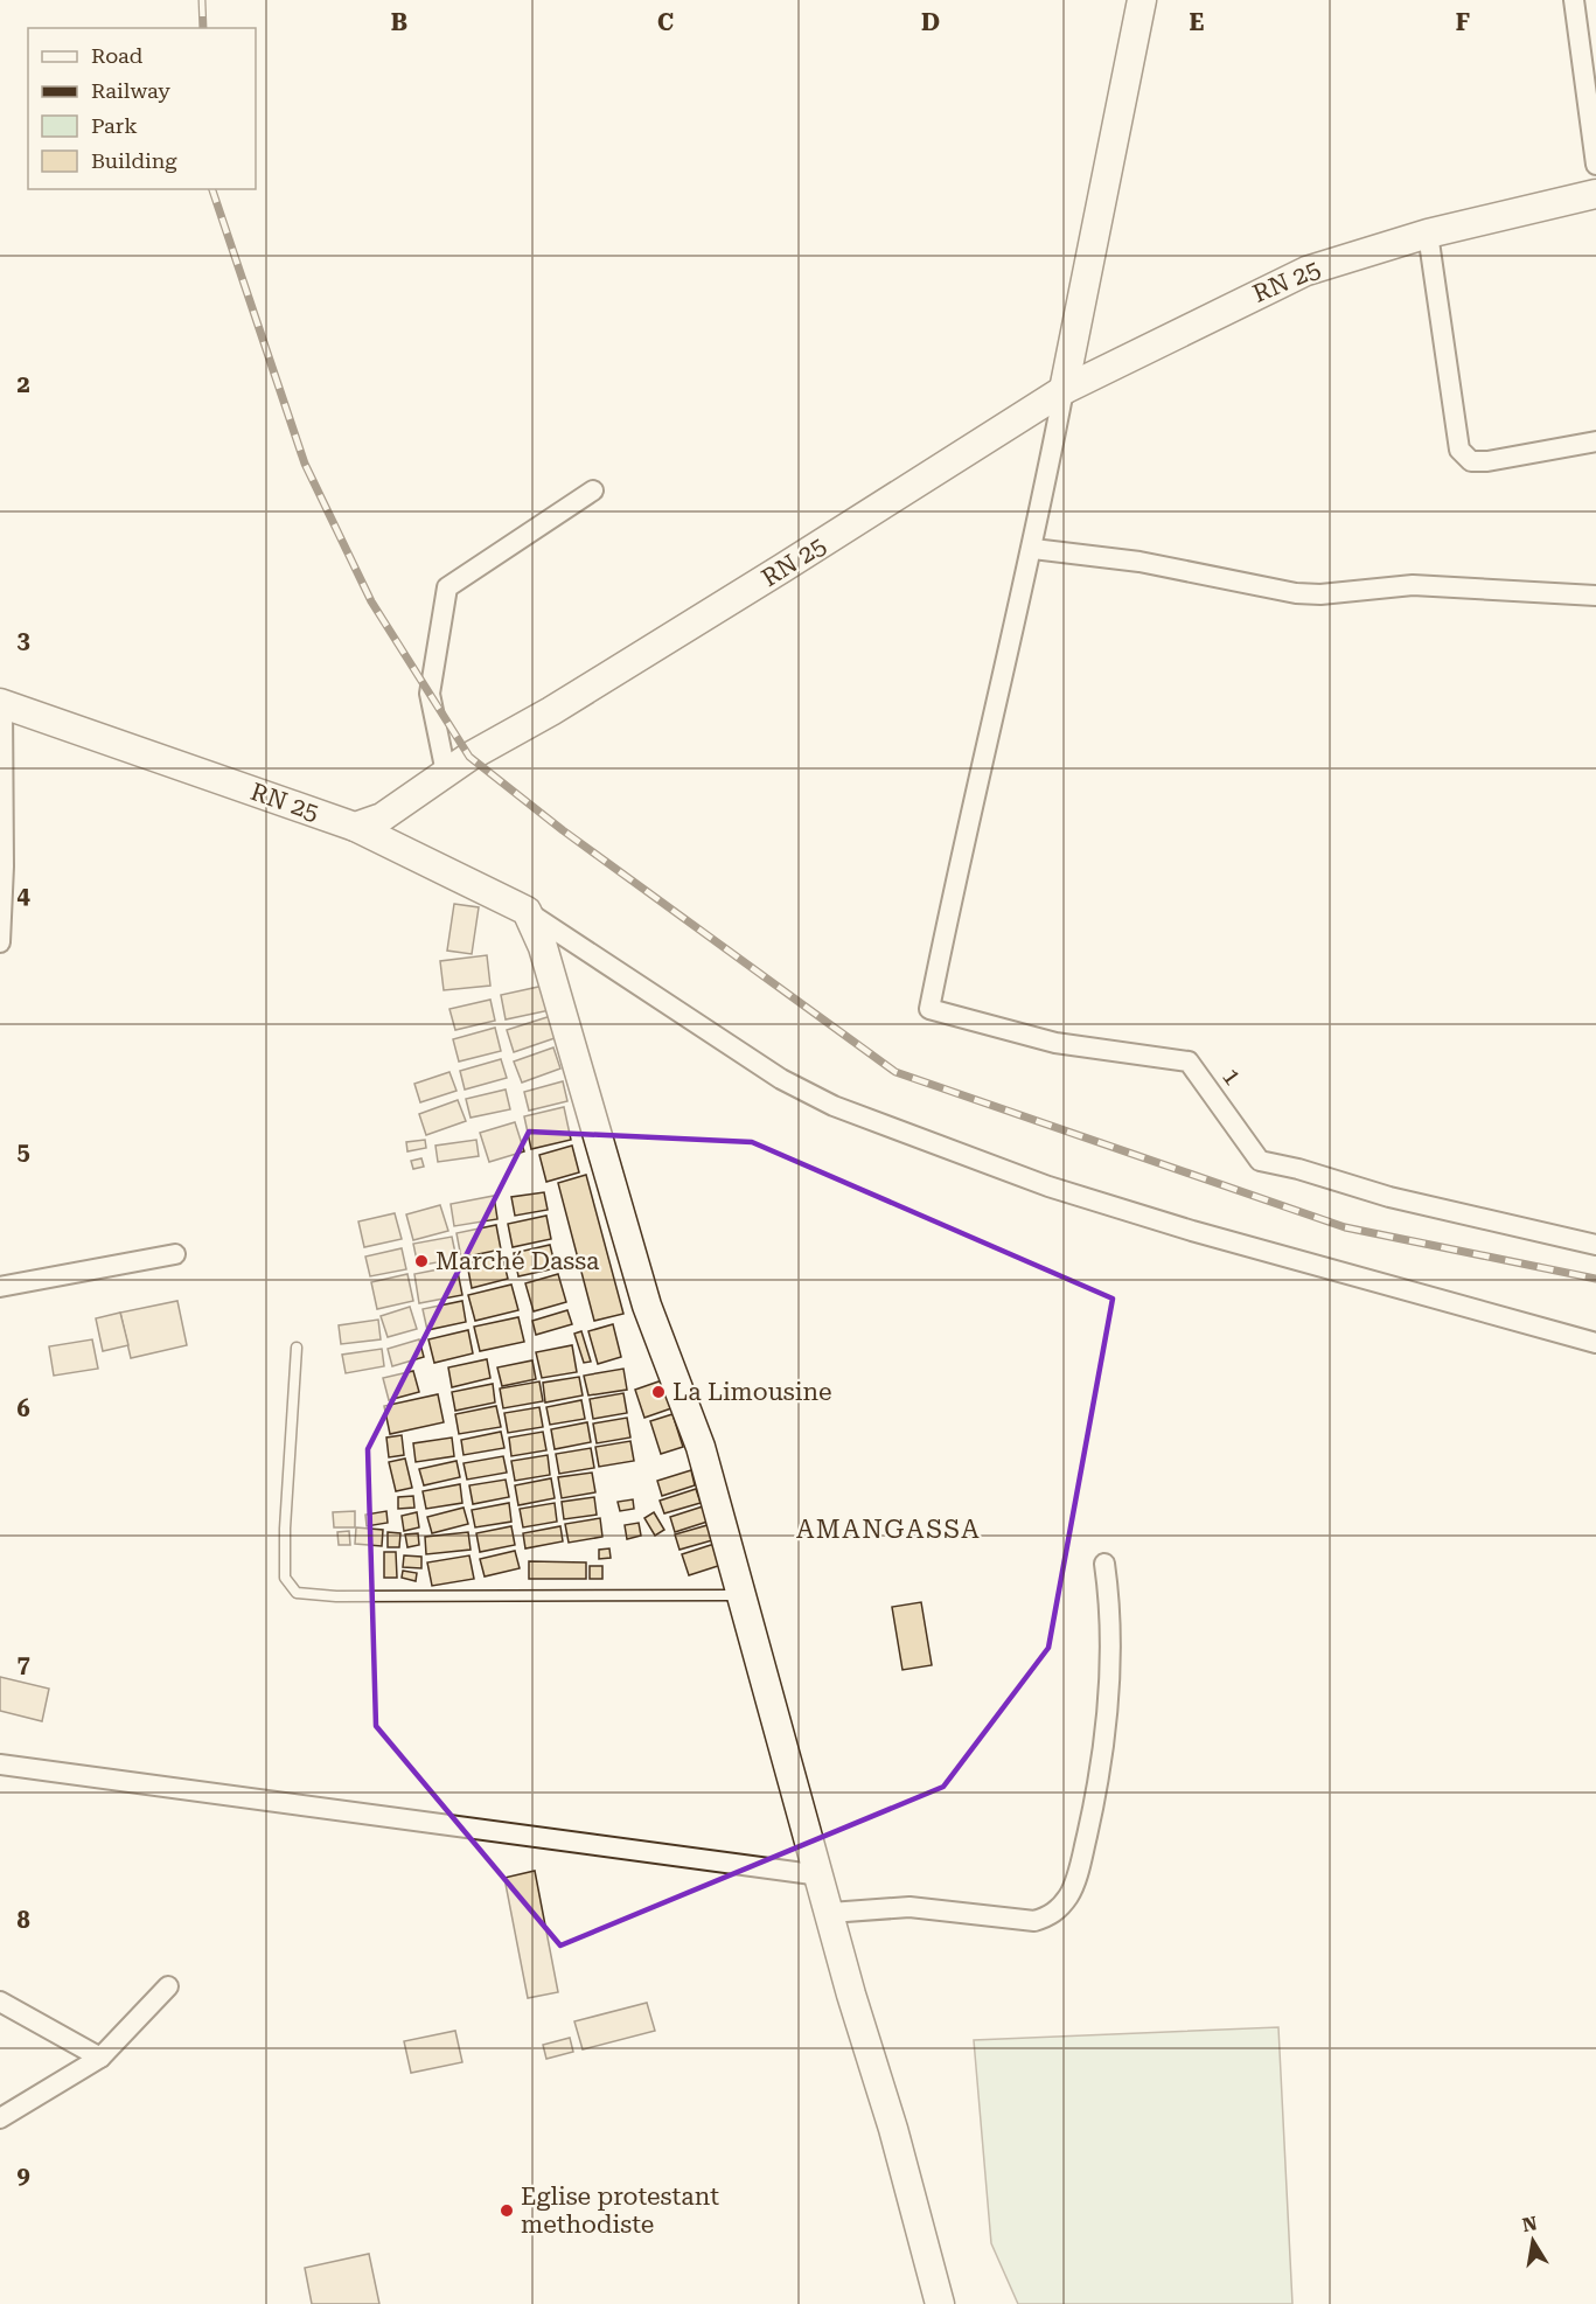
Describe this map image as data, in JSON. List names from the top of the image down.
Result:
{
  "streets": {
    "main road": ["RN 25"],
    "street": ["1"]
  },
  "districts": ["AMANGASSA"],
  "places": ["Marché Dassa", "La Limousine", "Eglise protestant methodiste"],
  "legend": [
    "Road",
    "Railway",
    "Park",
    "Building"
  ],
  "north": "top",
  "grid": {
    "columns": [
      "B",
      "C",
      "D",
      "E",
      "F"
    ],
    "rows": [
      "2",
      "3",
      "4",
      "5",
      "6",
      "7",
      "8",
      "9"
    ]
  }
}
